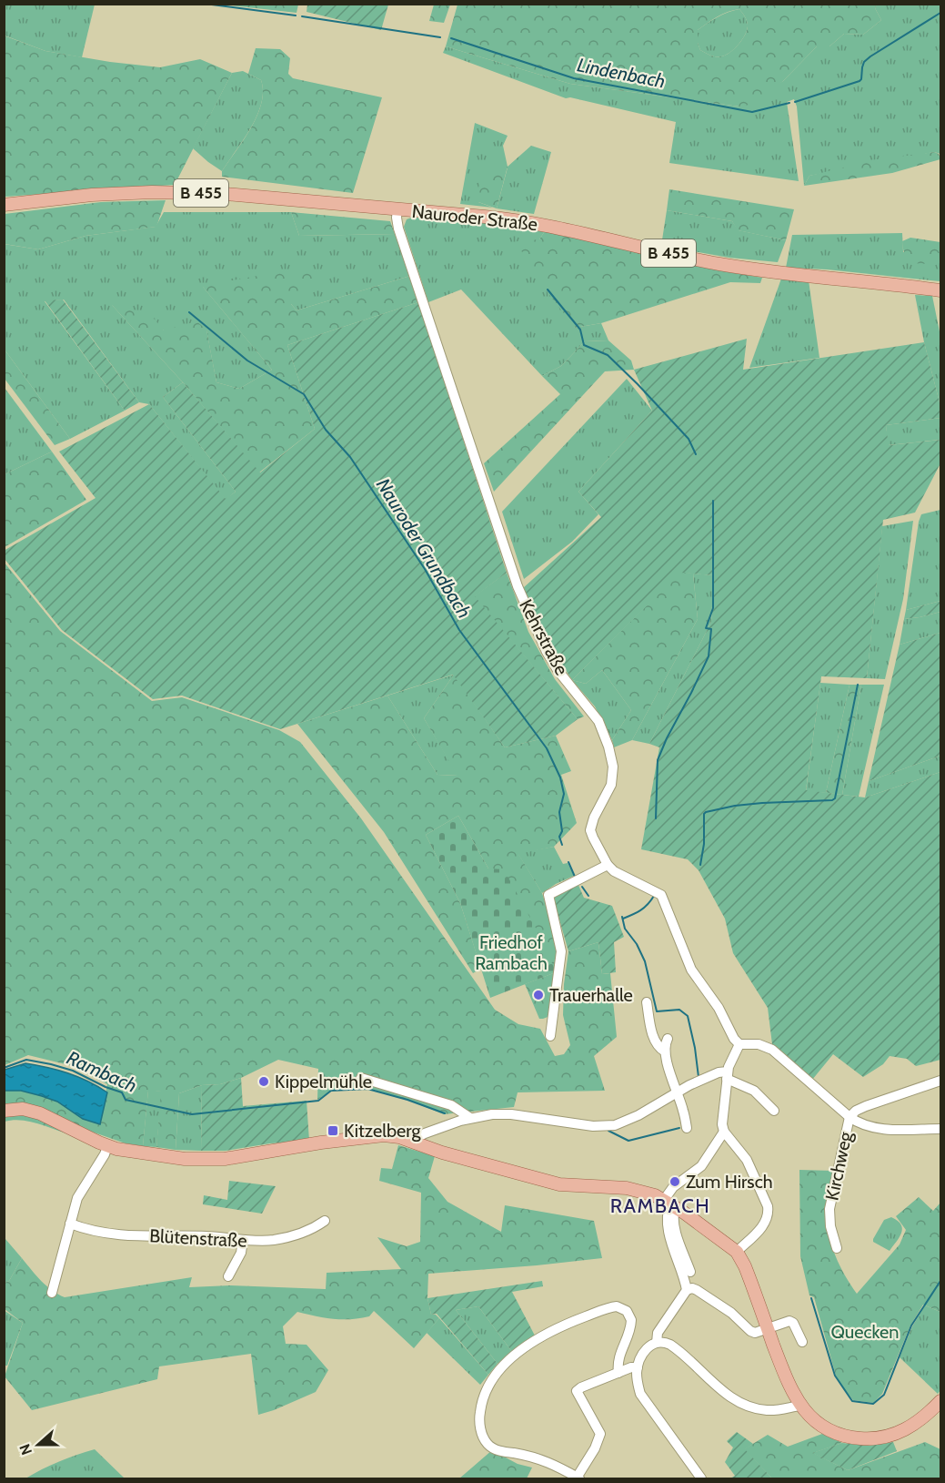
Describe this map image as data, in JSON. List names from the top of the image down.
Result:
{
  "streets": {
    "main road": ["B 455", "Nauroder Straße"],
    "street": ["Kehrstraße", "Kirchweg", "Blütenstraße"]
  },
  "crossings": [
    ["Nauroder Straße", "Kehrstraße"]
  ],
  "districts": ["RAMBACH"],
  "water": ["Lindenbach", "Nauroder Grundbach", "Rambach"],
  "parks": ["Friedhof Rambach", "Quecken"],
  "places": {
    "other": ["Trauerhalle", "Kippelmühle", "Zum Hirsch"],
    "transit": ["Kitzelberg"]
  },
  "north": "left"
}
